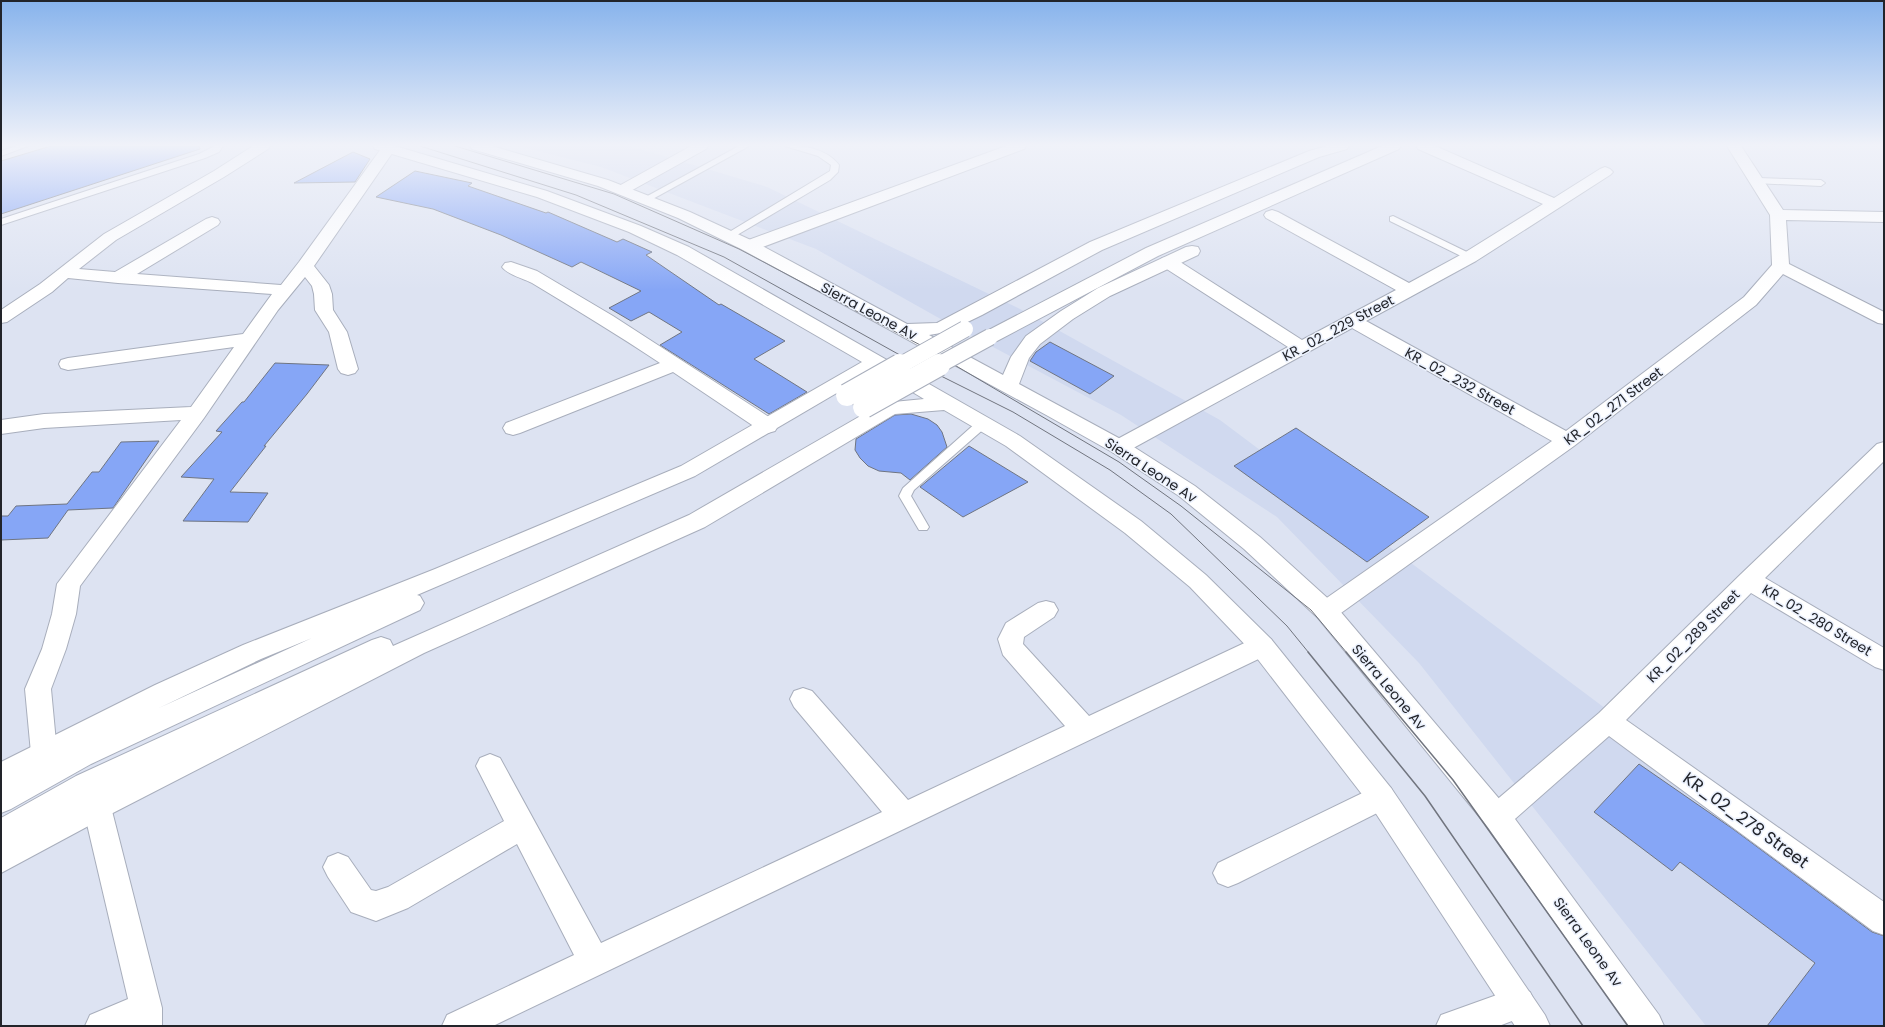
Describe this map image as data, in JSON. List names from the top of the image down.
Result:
{
  "streets": {
    "main road": [
      "Sierra Leone Av",
      "KR_02_229 Street",
      "KR_02_232 Street",
      "KR_02_271 Street",
      "KR_02_280 Street",
      "KR_02_289 Street",
      "KR_02_278 Street"
    ]
  },
  "crossings": [
    ["Sierra Leone Av", "KR_02_229 Street"],
    ["Sierra Leone Av", "KR_02_271 Street"],
    ["Sierra Leone Av", "KR_02_289 Street"],
    ["KR_02_229 Street", "KR_02_232 Street"],
    ["KR_02_232 Street", "KR_02_271 Street"],
    ["KR_02_280 Street", "KR_02_289 Street"],
    ["KR_02_289 Street", "KR_02_278 Street"]
  ]
}
